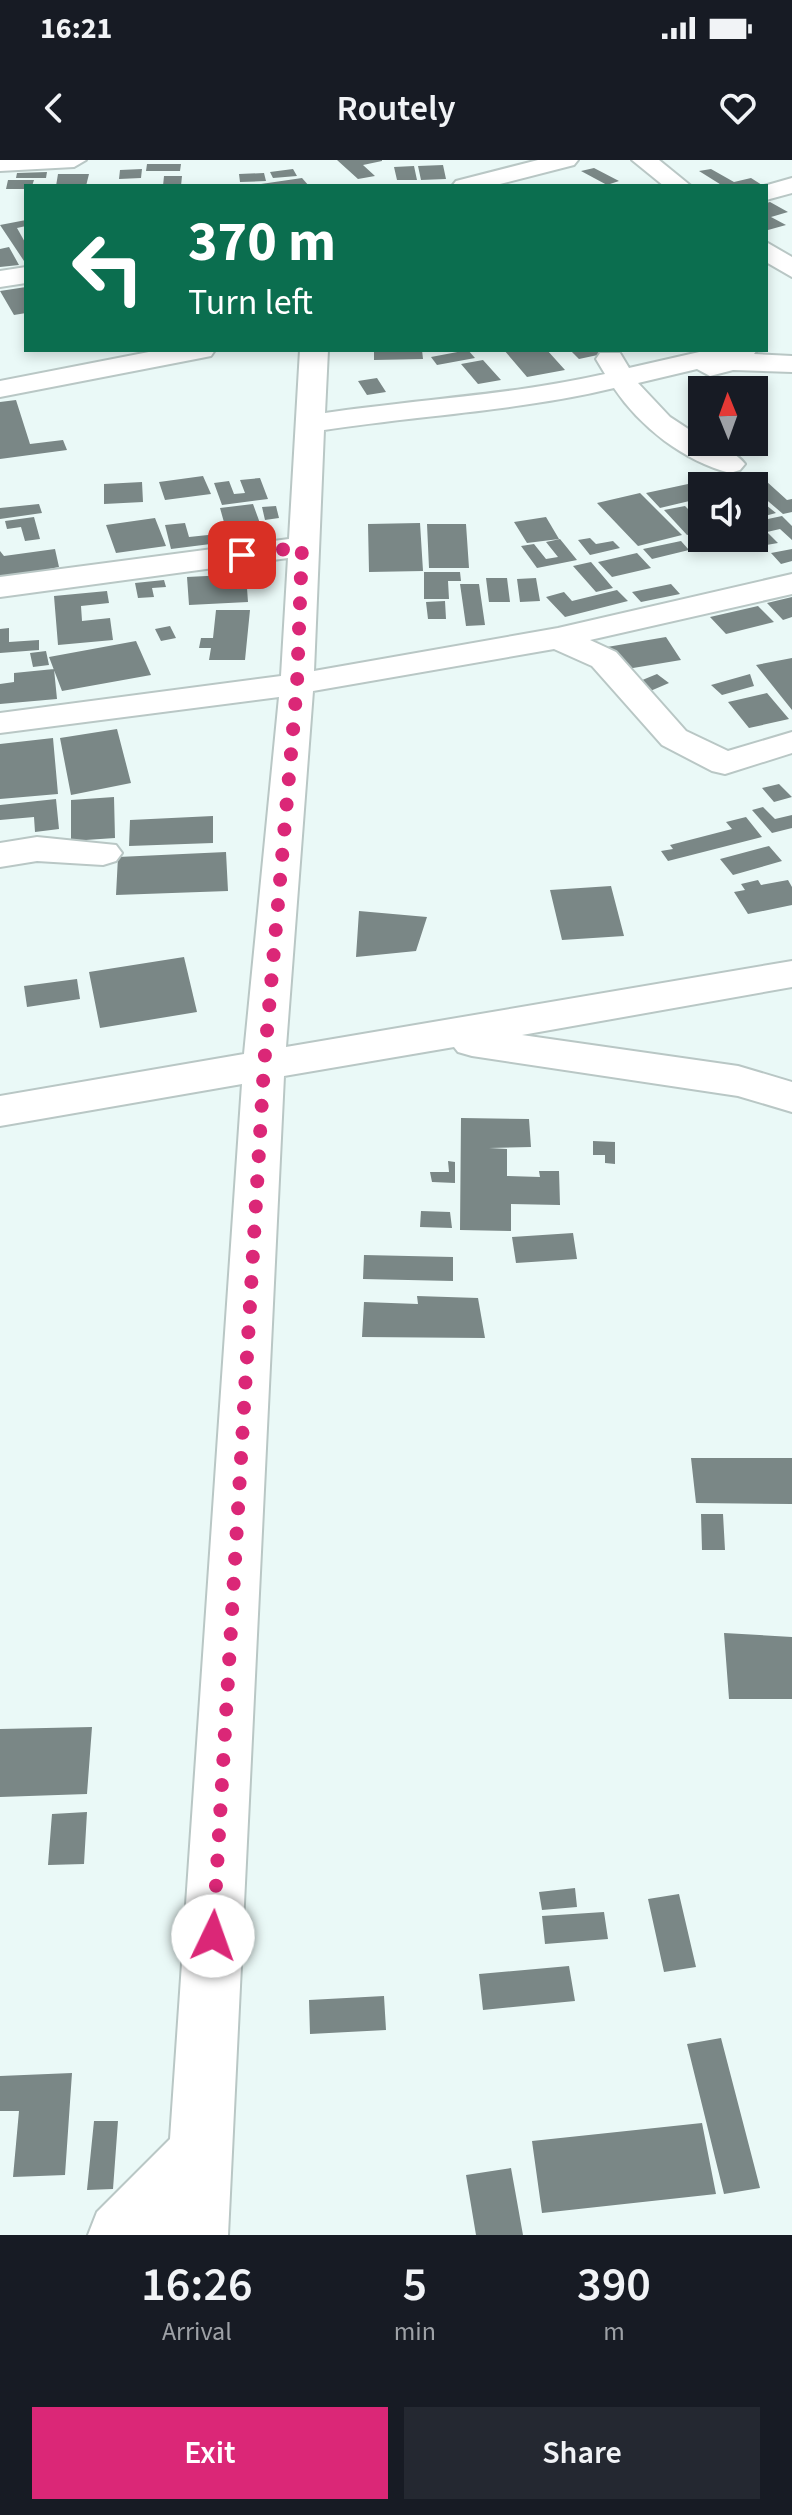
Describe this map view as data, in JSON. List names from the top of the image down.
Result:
{
  "north": "top",
  "page": {
    "status": "16:21",
    "header": "Routely",
    "turn": ["370 m", "Turn left"],
    "eta": [
      "16:26",
      "Arrival",
      "5",
      "min",
      "390",
      "m"
    ],
    "buttons": ["Exit", "Share"]
  }
}
